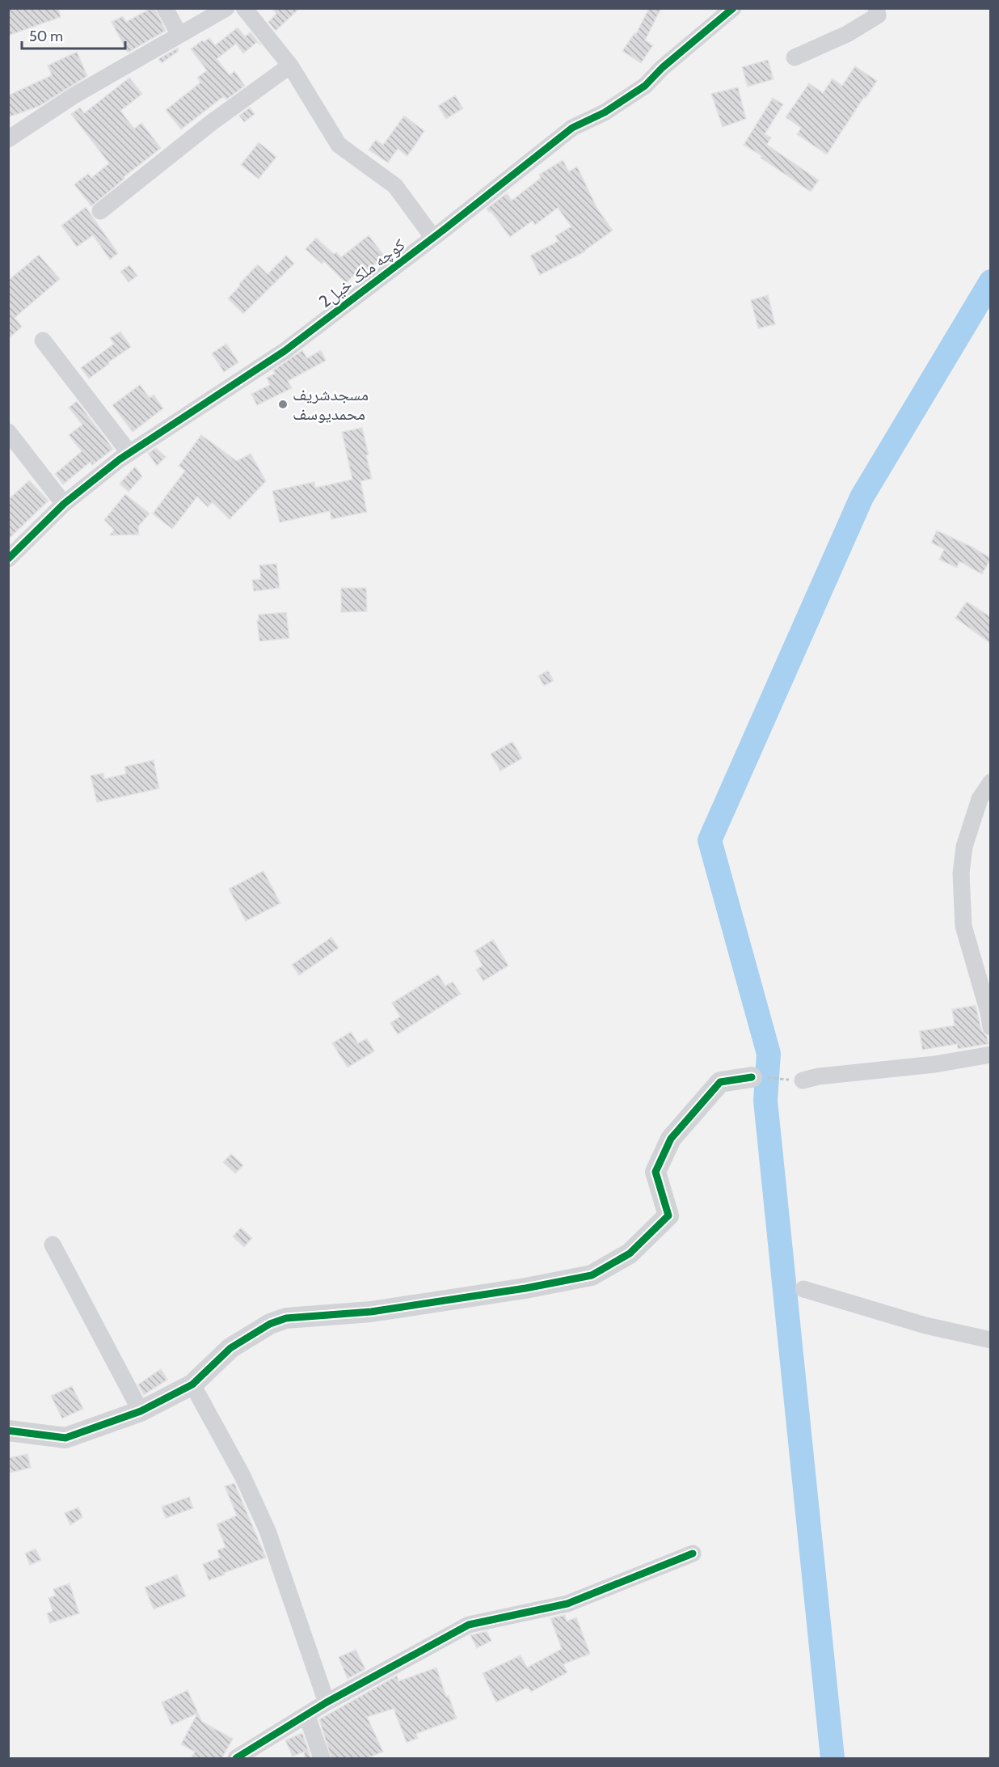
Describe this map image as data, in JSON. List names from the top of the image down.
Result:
{
  "streets": {
    "street": ["کوچه ملک خیل2"]
  },
  "places": ["مسجدشریف محمدیوسف"],
  "scale_bar": "50 m"
}
